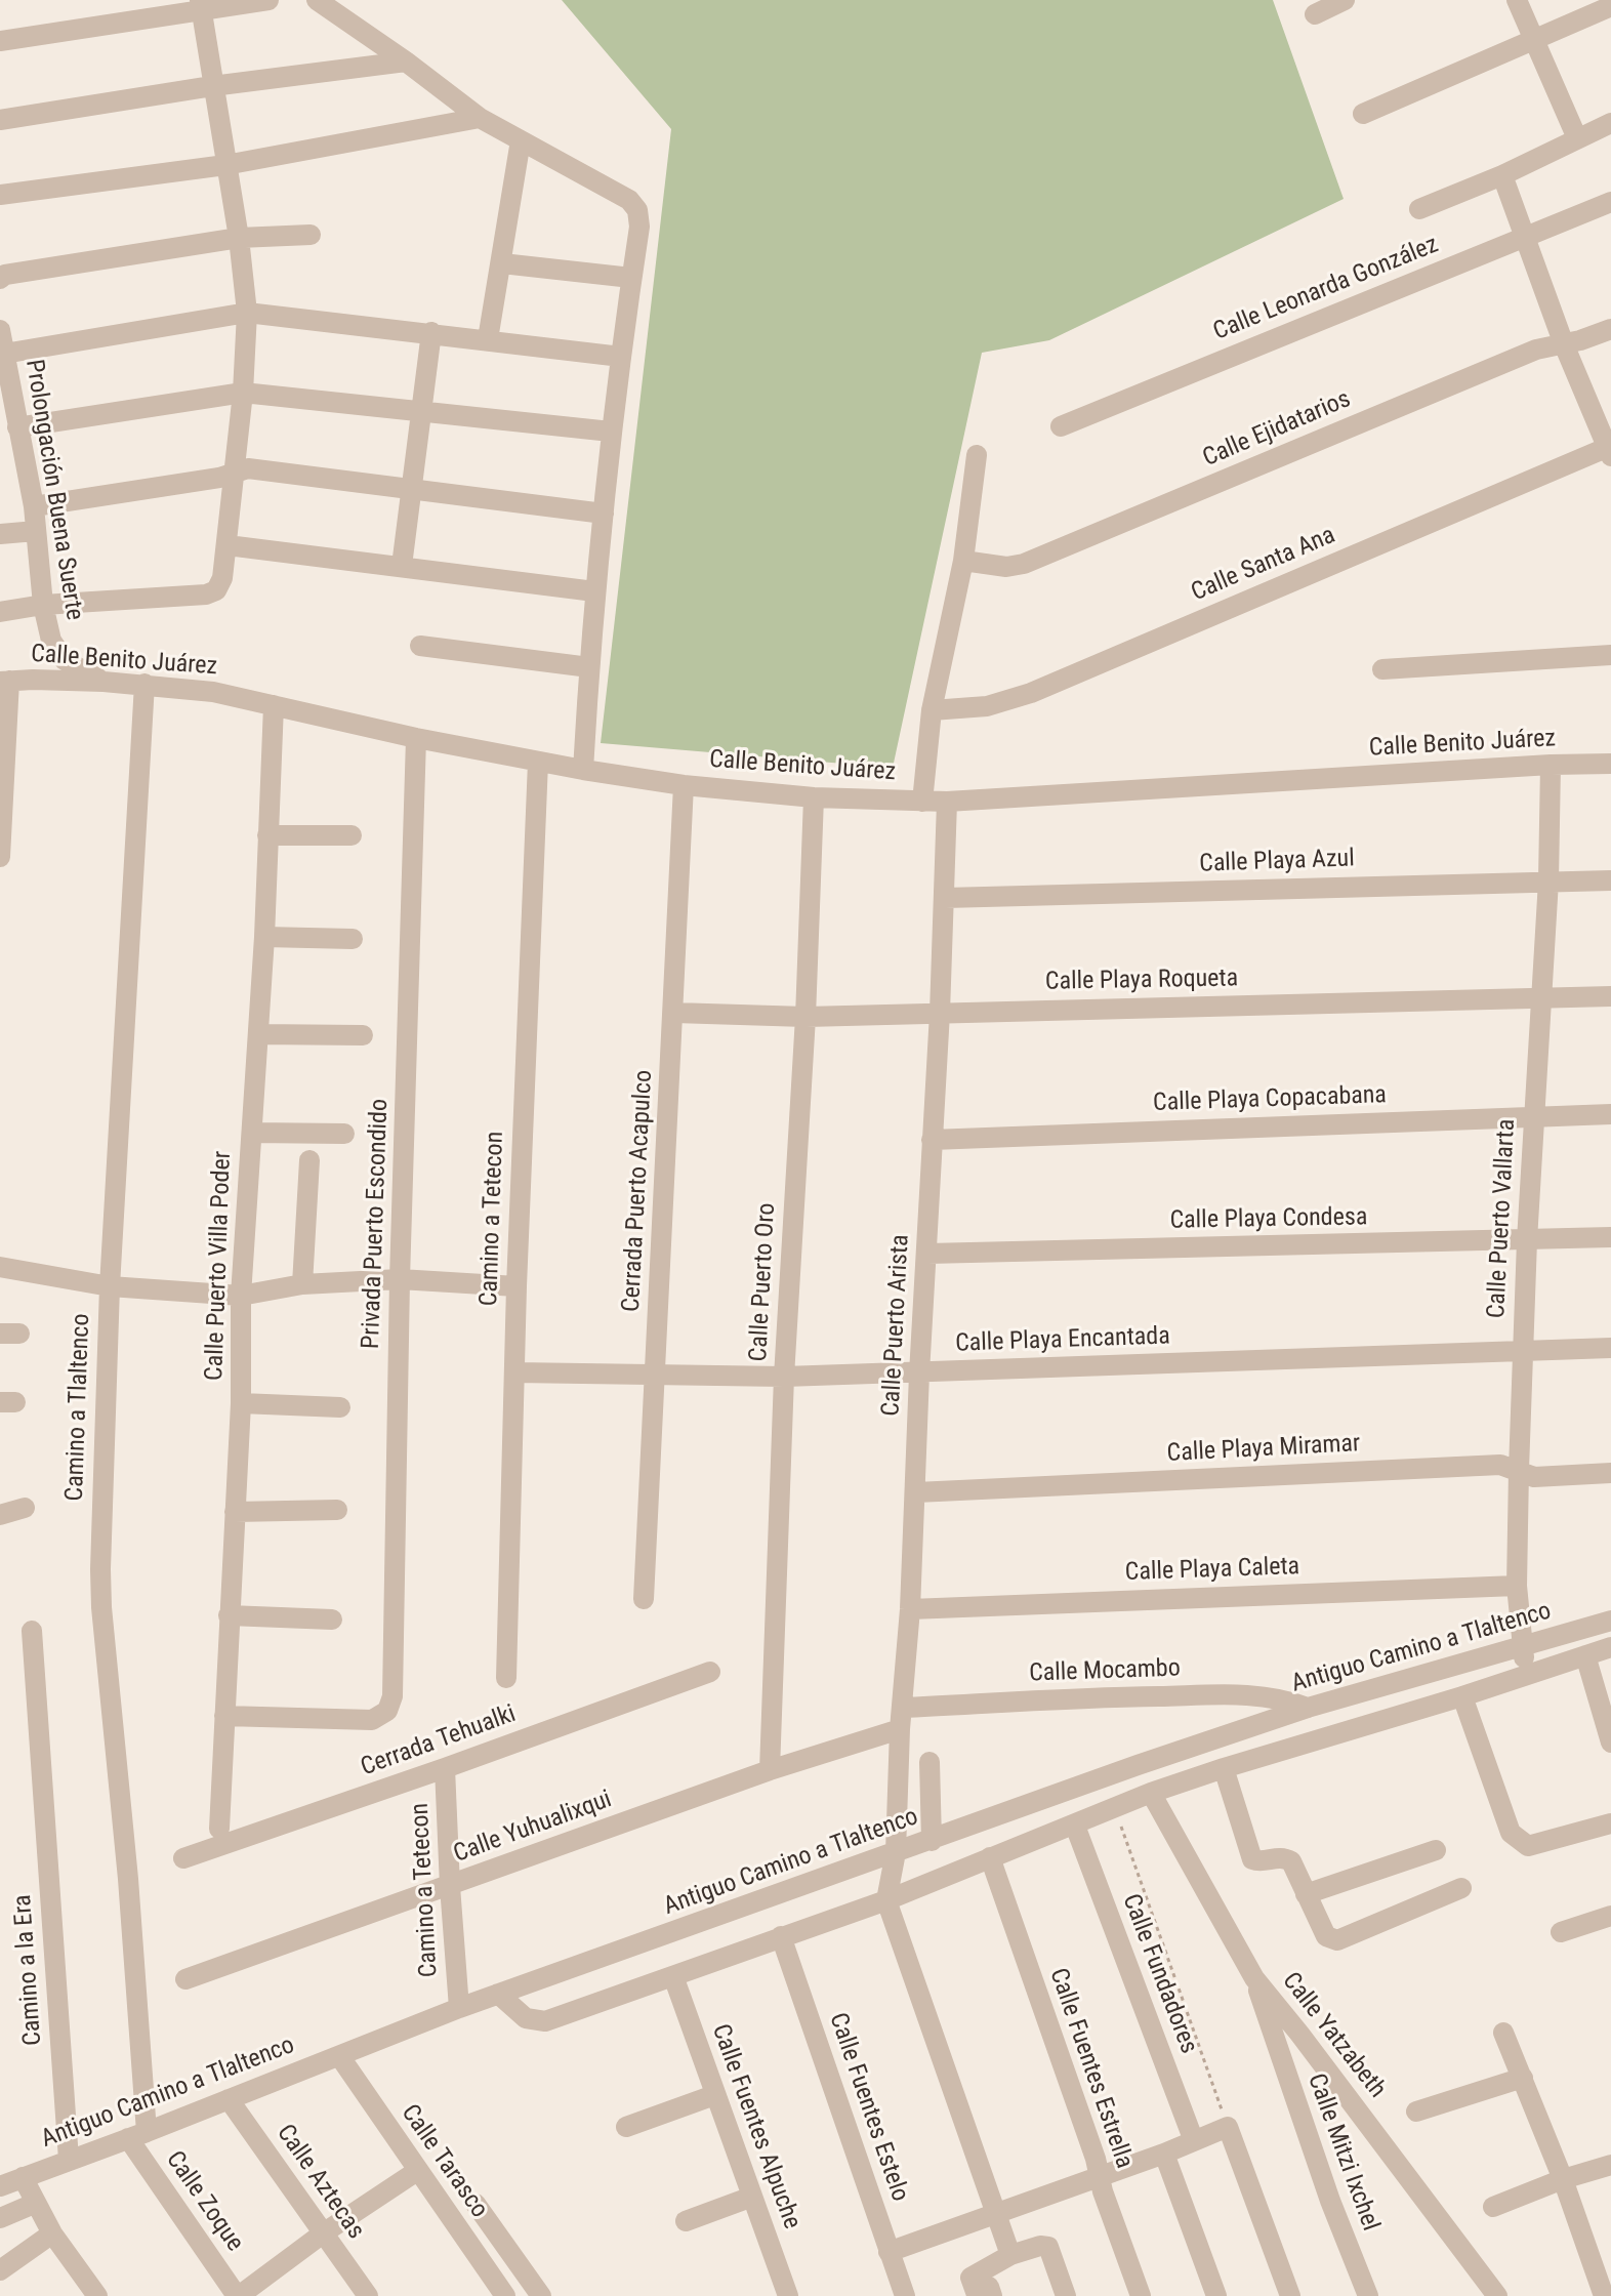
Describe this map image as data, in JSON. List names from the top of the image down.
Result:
{
  "streets": {
    "street": [
      "Calle Leonarda González",
      "Calle Ejidatarios",
      "Prolongación Buena Suerte",
      "Calle Santa Ana",
      "Calle Benito Juárez",
      "Calle Playa Azul",
      "Calle Playa Roqueta",
      "Calle Playa Copacabana",
      "Cerrada Puerto Acapulco",
      "Camino a Tetecon",
      "Calle Puerto Vallarta",
      "Calle Playa Condesa",
      "Privada Puerto Escondido",
      "Calle Puerto Villa Poder",
      "Calle Puerto Oro",
      "Calle Puerto Arista",
      "Calle Playa Encantada",
      "Camino a Tlaltenco",
      "Calle Playa Miramar",
      "Calle Playa Caleta",
      "Antiguo Camino a Tlaltenco",
      "Calle Mocambo",
      "Cerrada Tehualki",
      "Calle Yuhualixqui",
      "Camino a la Era",
      "Calle Fundadores",
      "Calle Yatzabeth",
      "Calle Fuentes Estrella",
      "Calle Fuentes Estelo",
      "Calle Fuentes Alpuche",
      "Calle Mitzi Ixchel",
      "Calle Tarasco",
      "Calle Aztecas",
      "Calle Zoque"
    ]
  },
  "crossings": [
    ["Prolongación Buena Suerte", "Calle Benito Juárez"],
    ["Calle Benito Juárez", "Cerrada Puerto Acapulco"],
    ["Calle Benito Juárez", "Camino a Tetecon"],
    ["Calle Benito Juárez", "Calle Puerto Vallarta"],
    ["Calle Benito Juárez", "Privada Puerto Escondido"],
    ["Calle Benito Juárez", "Calle Puerto Villa Poder"],
    ["Calle Benito Juárez", "Calle Puerto Oro"],
    ["Calle Benito Juárez", "Calle Puerto Arista"],
    ["Calle Benito Juárez", "Camino a Tlaltenco"],
    ["Calle Playa Azul", "Calle Puerto Vallarta"],
    ["Calle Playa Azul", "Calle Puerto Arista"],
    ["Calle Playa Roqueta", "Cerrada Puerto Acapulco"],
    ["Calle Playa Roqueta", "Calle Puerto Vallarta"],
    ["Calle Playa Roqueta", "Calle Puerto Oro"],
    ["Calle Playa Roqueta", "Calle Puerto Arista"],
    ["Calle Playa Copacabana", "Calle Puerto Vallarta"],
    ["Calle Playa Copacabana", "Calle Puerto Arista"],
    ["Cerrada Puerto Acapulco", "Calle Playa Encantada"],
    ["Camino a Tetecon", "Calle Playa Encantada"],
    ["Camino a Tetecon", "Antiguo Camino a Tlaltenco"],
    ["Camino a Tetecon", "Cerrada Tehualki"],
    ["Camino a Tetecon", "Calle Yuhualixqui"],
    ["Calle Puerto Vallarta", "Calle Playa Condesa"],
    ["Calle Puerto Vallarta", "Calle Playa Encantada"],
    ["Calle Puerto Vallarta", "Calle Playa Miramar"],
    ["Calle Puerto Vallarta", "Calle Playa Caleta"],
    ["Calle Puerto Vallarta", "Antiguo Camino a Tlaltenco"],
    ["Calle Playa Condesa", "Calle Puerto Arista"],
    ["Privada Puerto Escondido", "Calle Puerto Villa Poder"],
    ["Calle Puerto Oro", "Calle Playa Encantada"],
    ["Calle Puerto Oro", "Calle Yuhualixqui"],
    ["Calle Puerto Arista", "Calle Playa Encantada"],
    ["Calle Puerto Arista", "Calle Playa Miramar"],
    ["Calle Puerto Arista", "Calle Playa Caleta"],
    ["Calle Puerto Arista", "Antiguo Camino a Tlaltenco"],
    ["Calle Puerto Arista", "Calle Mocambo"],
    ["Calle Puerto Arista", "Calle Yuhualixqui"],
    ["Camino a Tlaltenco", "Antiguo Camino a Tlaltenco"],
    ["Camino a Tlaltenco", "Calle Zoque"],
    ["Antiguo Camino a Tlaltenco", "Calle Mocambo"],
    ["Antiguo Camino a Tlaltenco", "Camino a la Era"],
    ["Antiguo Camino a Tlaltenco", "Calle Tarasco"],
    ["Antiguo Camino a Tlaltenco", "Calle Aztecas"],
    ["Antiguo Camino a Tlaltenco", "Calle Zoque"],
    ["Calle Yatzabeth", "Calle Mitzi Ixchel"]
  ]
}
